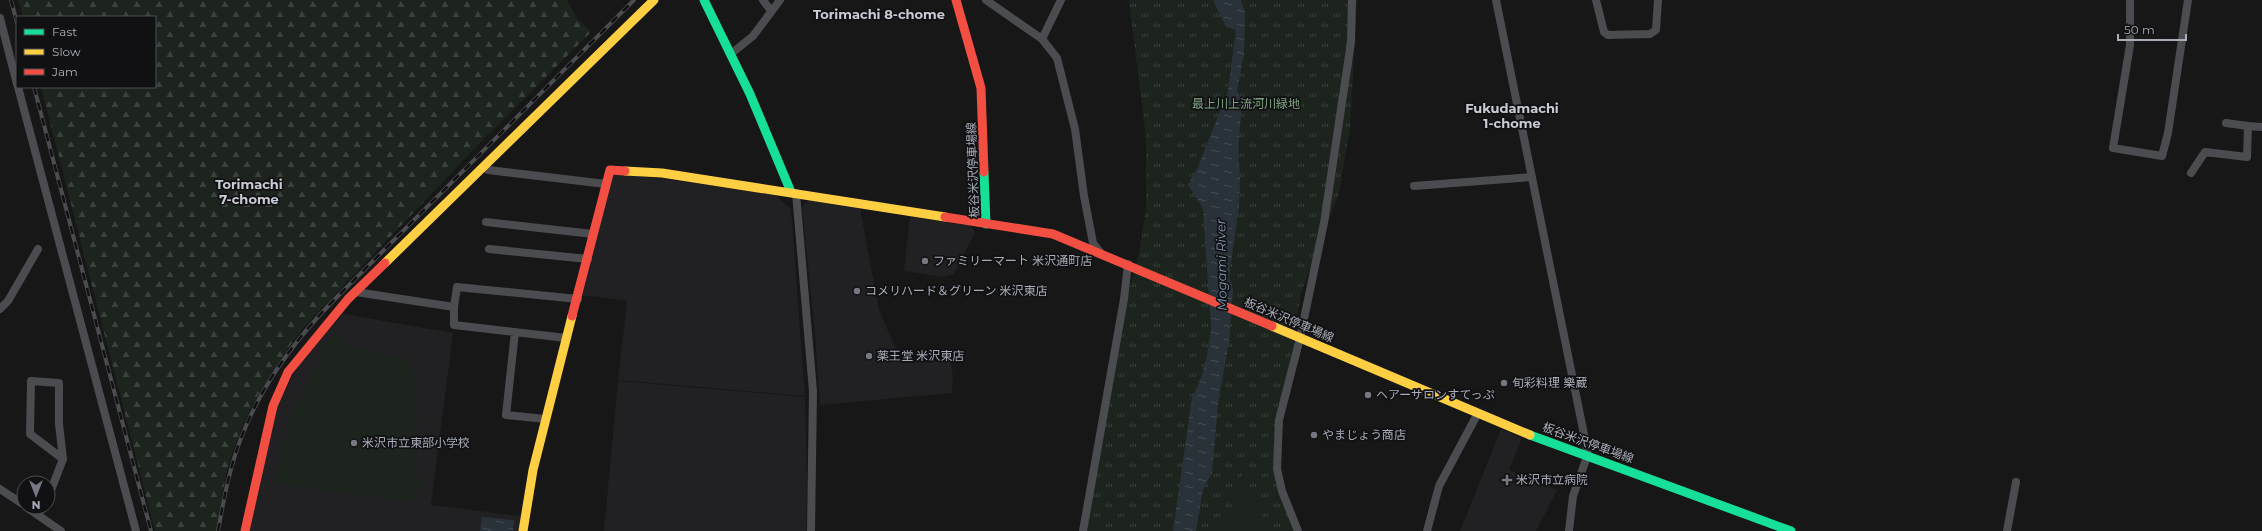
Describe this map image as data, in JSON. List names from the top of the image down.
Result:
{
  "streets": {
    "street": ["板谷米沢停車場線"]
  },
  "districts": ["Torimachi 8-chome", "Fukudamachi 1-chome", "Torimachi 7-chome"],
  "water": ["Mogami River"],
  "parks": ["最上川上流河川緑地"],
  "places": {
    "other": [
      "ファミリーマート 米沢通町店",
      "コメリハード＆グリーン 米沢東店",
      "薬王堂 米沢東店",
      "旬彩料理 樂蔵",
      "ヘアーサロンすてっぷ",
      "やまじょう商店",
      "米沢市立東部小学校"
    ],
    "health": ["米沢市立病院"]
  },
  "legend": ["Fast", "Slow", "Jam"],
  "scale_bar": "50 m",
  "north": "bottom"
}
